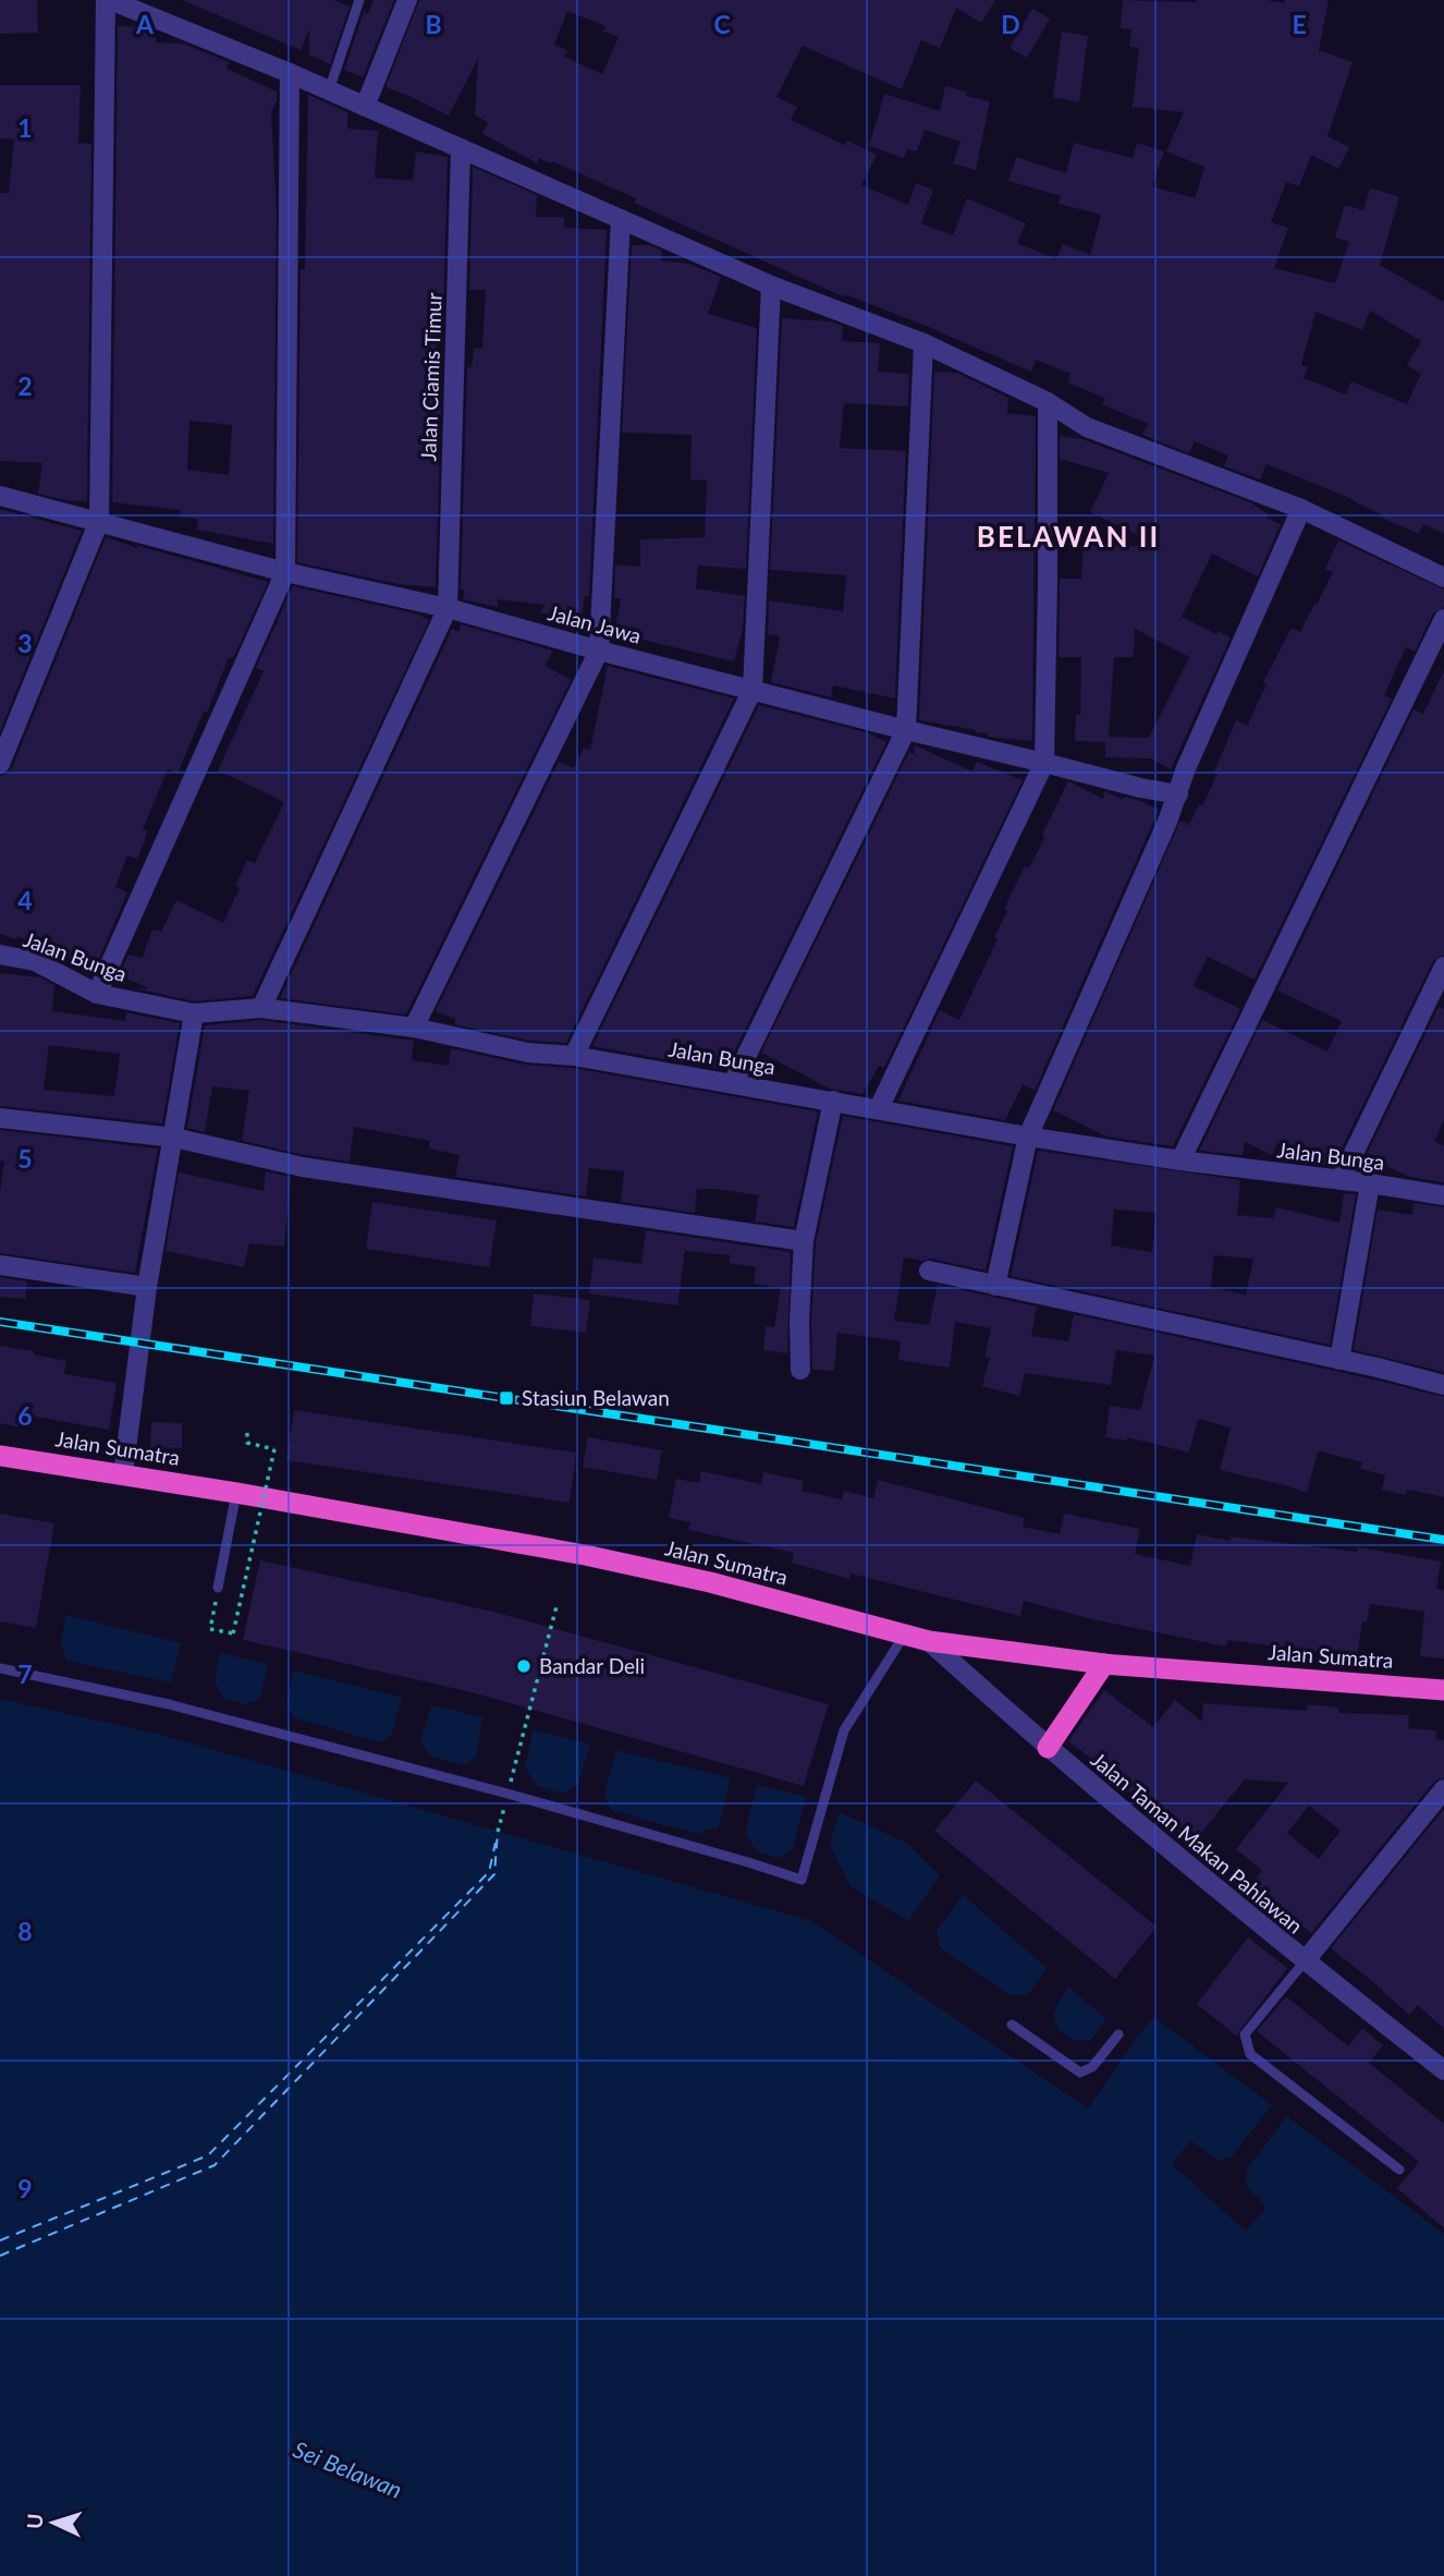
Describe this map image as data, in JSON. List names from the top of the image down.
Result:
{
  "streets": {
    "highway": ["Jalan Sumatra"],
    "street": [
      "Jalan Ciamis Timur",
      "Jalan Jawa",
      "Jalan Bunga",
      "Jalan Taman Makan Pahlawan"
    ]
  },
  "crossings": [
    ["Jalan Ciamis Timur", "Jalan Jawa"],
    ["Jalan Sumatra", "Jalan Taman Makan Pahlawan"]
  ],
  "districts": ["BELAWAN II"],
  "water": ["Sei Belawan"],
  "places": {
    "transit": ["Stasiun Belawan"],
    "other": ["Bandar Deli"]
  },
  "north": "left",
  "grid": {
    "columns": [
      "A",
      "B",
      "C",
      "D",
      "E"
    ],
    "rows": [
      "1",
      "2",
      "3",
      "4",
      "5",
      "6",
      "7",
      "8",
      "9"
    ]
  }
}
